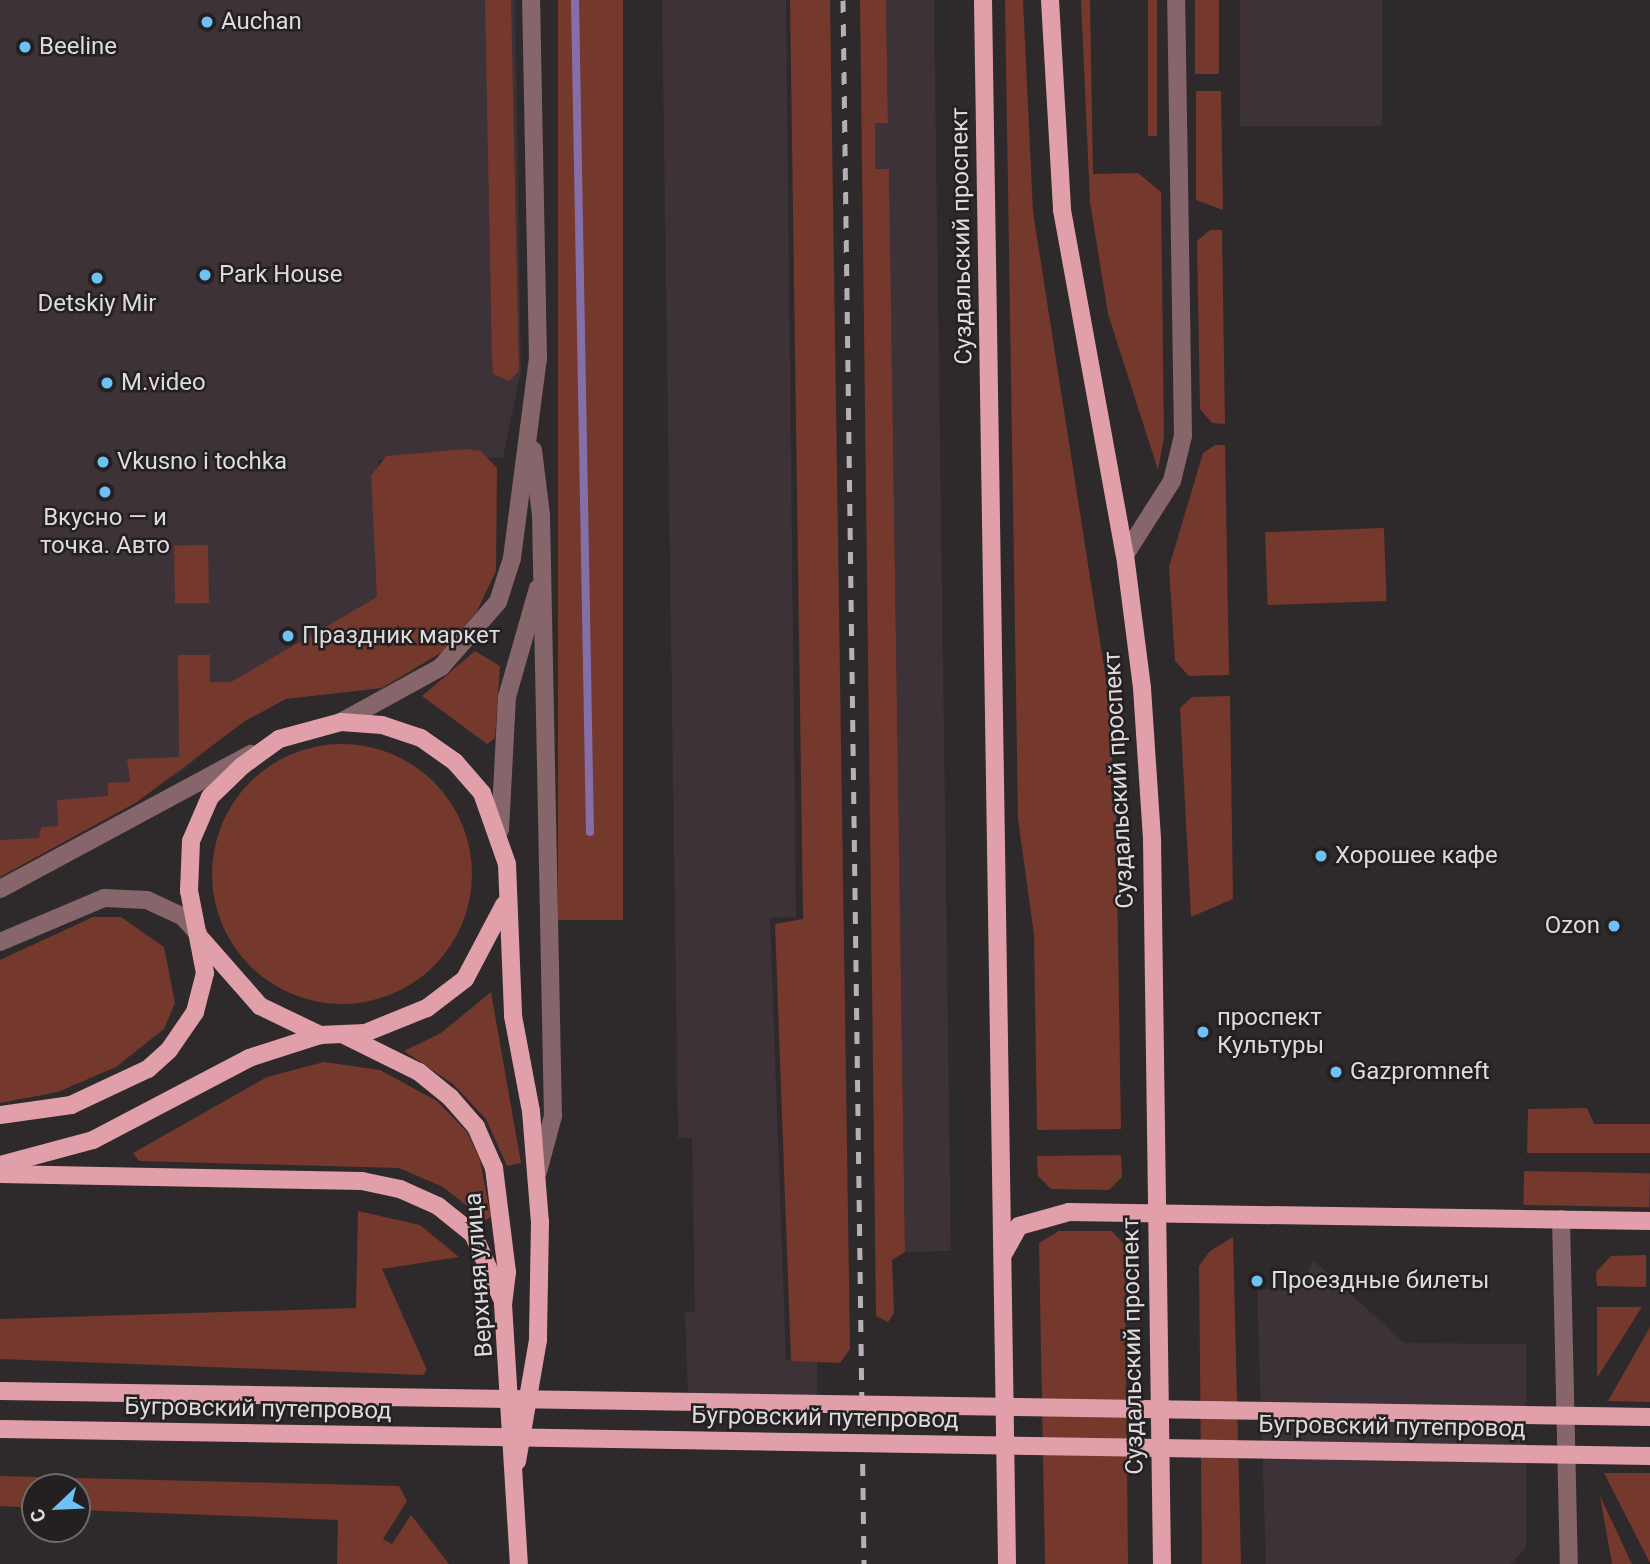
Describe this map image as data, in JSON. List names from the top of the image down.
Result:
{
  "streets": {
    "main road": ["Суздальский проспект", "Верхняя улица", "Бугровский путепровод"]
  },
  "places": [
    "Auchan",
    "Beeline",
    "Park House",
    "Detskiy Mir",
    "M.video",
    "Vkusno i tochka",
    "Вкусно — и точка. Авто",
    "Праздник маркет",
    "Хорошее кафе",
    "Ozon",
    "проспект Культуры",
    "Gazpromneft",
    "Проездные билеты"
  ],
  "north": "bottom left"
}
